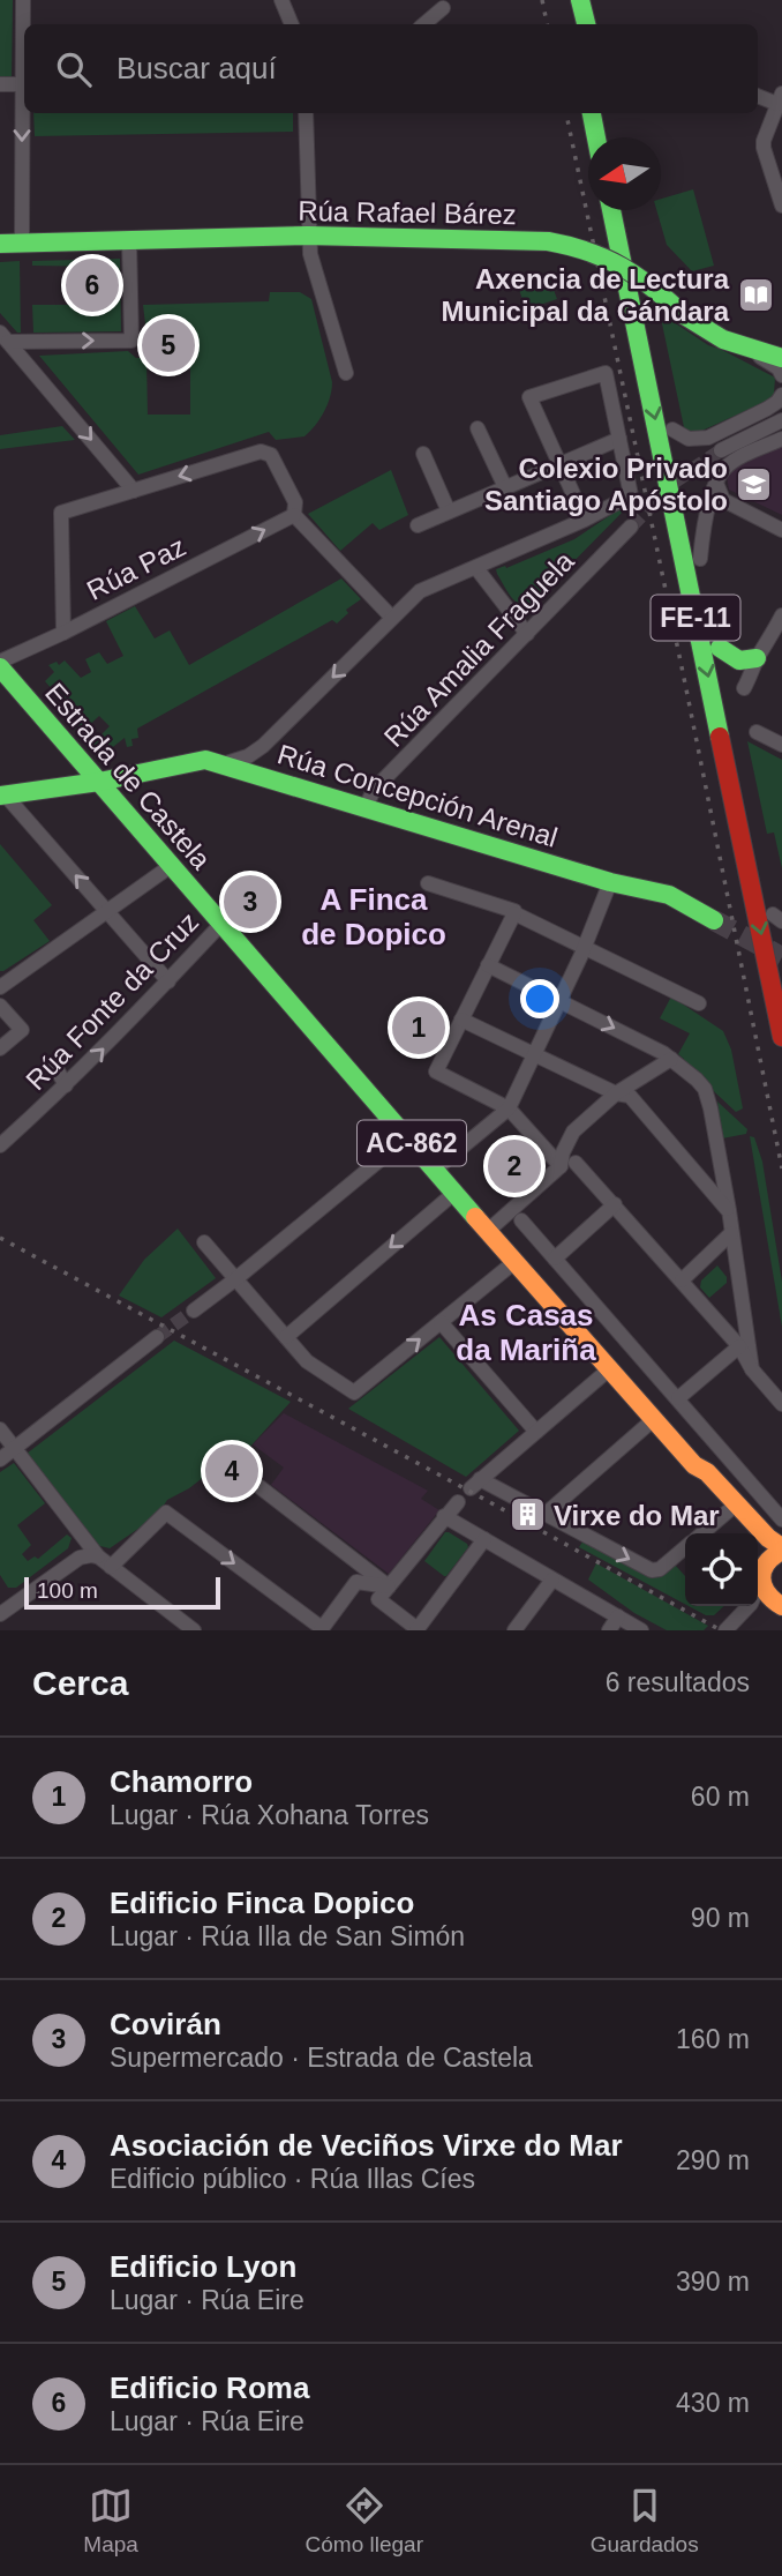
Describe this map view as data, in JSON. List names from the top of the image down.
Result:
{
  "streets": {
    "main road": [
      "Rúa Rafael Bárez",
      "FE-11",
      "Estrada de Castela",
      "Rúa Concepción Arenal",
      "AC-862"
    ],
    "street": ["Rúa Paz", "Rúa Amalia Fraguela", "Rúa Fonte da Cruz"]
  },
  "crossings": [
    ["Rúa Amalia Fraguela", "Rúa Concepción Arenal"],
    ["Estrada de Castela", "Rúa Concepción Arenal"],
    ["Estrada de Castela", "Rúa Fonte da Cruz"],
    ["Estrada de Castela", "AC-862"]
  ],
  "one_way": ["Rúa Paz"],
  "districts": ["A Finca de Dopico", "As Casas da Mariña"],
  "places": {
    "library": ["Axencia de Lectura Municipal da Gándara"],
    "school or university": ["Colexio Privado Santiago Apóstolo"],
    "building": ["Virxe do Mar"]
  },
  "scale_bar": "100 m",
  "north": "left",
  "page": {
    "search": "Buscar aquí",
    "pins": [
      "6",
      "5",
      "3",
      "1",
      "2",
      "4"
    ],
    "scale": "100 m",
    "heading": ["Cerca", "6 resultados"],
    "list": [
      {
        "mark": "1",
        "name": "Chamorro",
        "note": "Lugar · Rúa Xohana Torres",
        "value": "60 m"
      },
      {
        "mark": "2",
        "name": "Edificio Finca Dopico",
        "note": "Lugar · Rúa Illa de San Simón",
        "value": "90 m"
      },
      {
        "mark": "3",
        "name": "Covirán",
        "note": "Supermercado · Estrada de Castela",
        "value": "160 m"
      },
      {
        "mark": "4",
        "name": "Asociación de Veciños Virxe do Mar",
        "note": "Edificio público · Rúa Illas Cíes",
        "value": "290 m"
      },
      {
        "mark": "5",
        "name": "Edificio Lyon",
        "note": "Lugar · Rúa Eire",
        "value": "390 m"
      },
      {
        "mark": "6",
        "name": "Edificio Roma",
        "note": "Lugar · Rúa Eire",
        "value": "430 m"
      }
    ],
    "nav": ["Mapa", "Cómo llegar", "Guardados"]
  }
}
